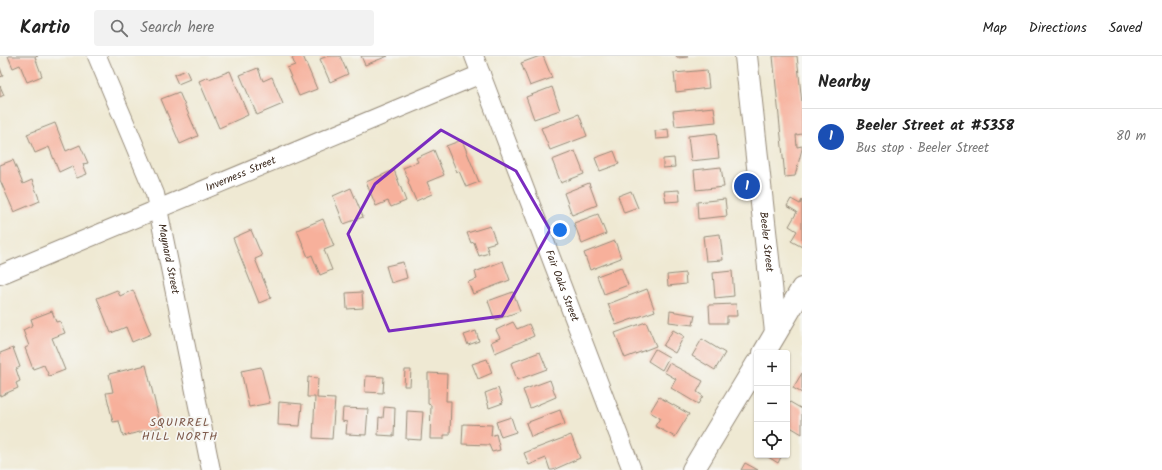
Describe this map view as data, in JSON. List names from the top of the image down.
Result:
{
  "streets": {
    "street": [
      "Inverness Street",
      "Beeler Street",
      "Maynard Street",
      "Fair Oaks Street"
    ]
  },
  "crossings": [
    ["Inverness Street", "Maynard Street"],
    ["Inverness Street", "Fair Oaks Street"]
  ],
  "districts": ["SQUIRREL HILL NORTH"],
  "page": {
    "header": "Kartio",
    "search": "Search here",
    "nav": ["Map", "Directions", "Saved"],
    "heading": "Nearby",
    "list": [
      {
        "mark": "1",
        "name": "Beeler Street at #5358",
        "note": "Bus stop · Beeler Street",
        "value": "80 m"
      }
    ],
    "pins": "1",
    "map_buttons": ["+", "−"]
  }
}
